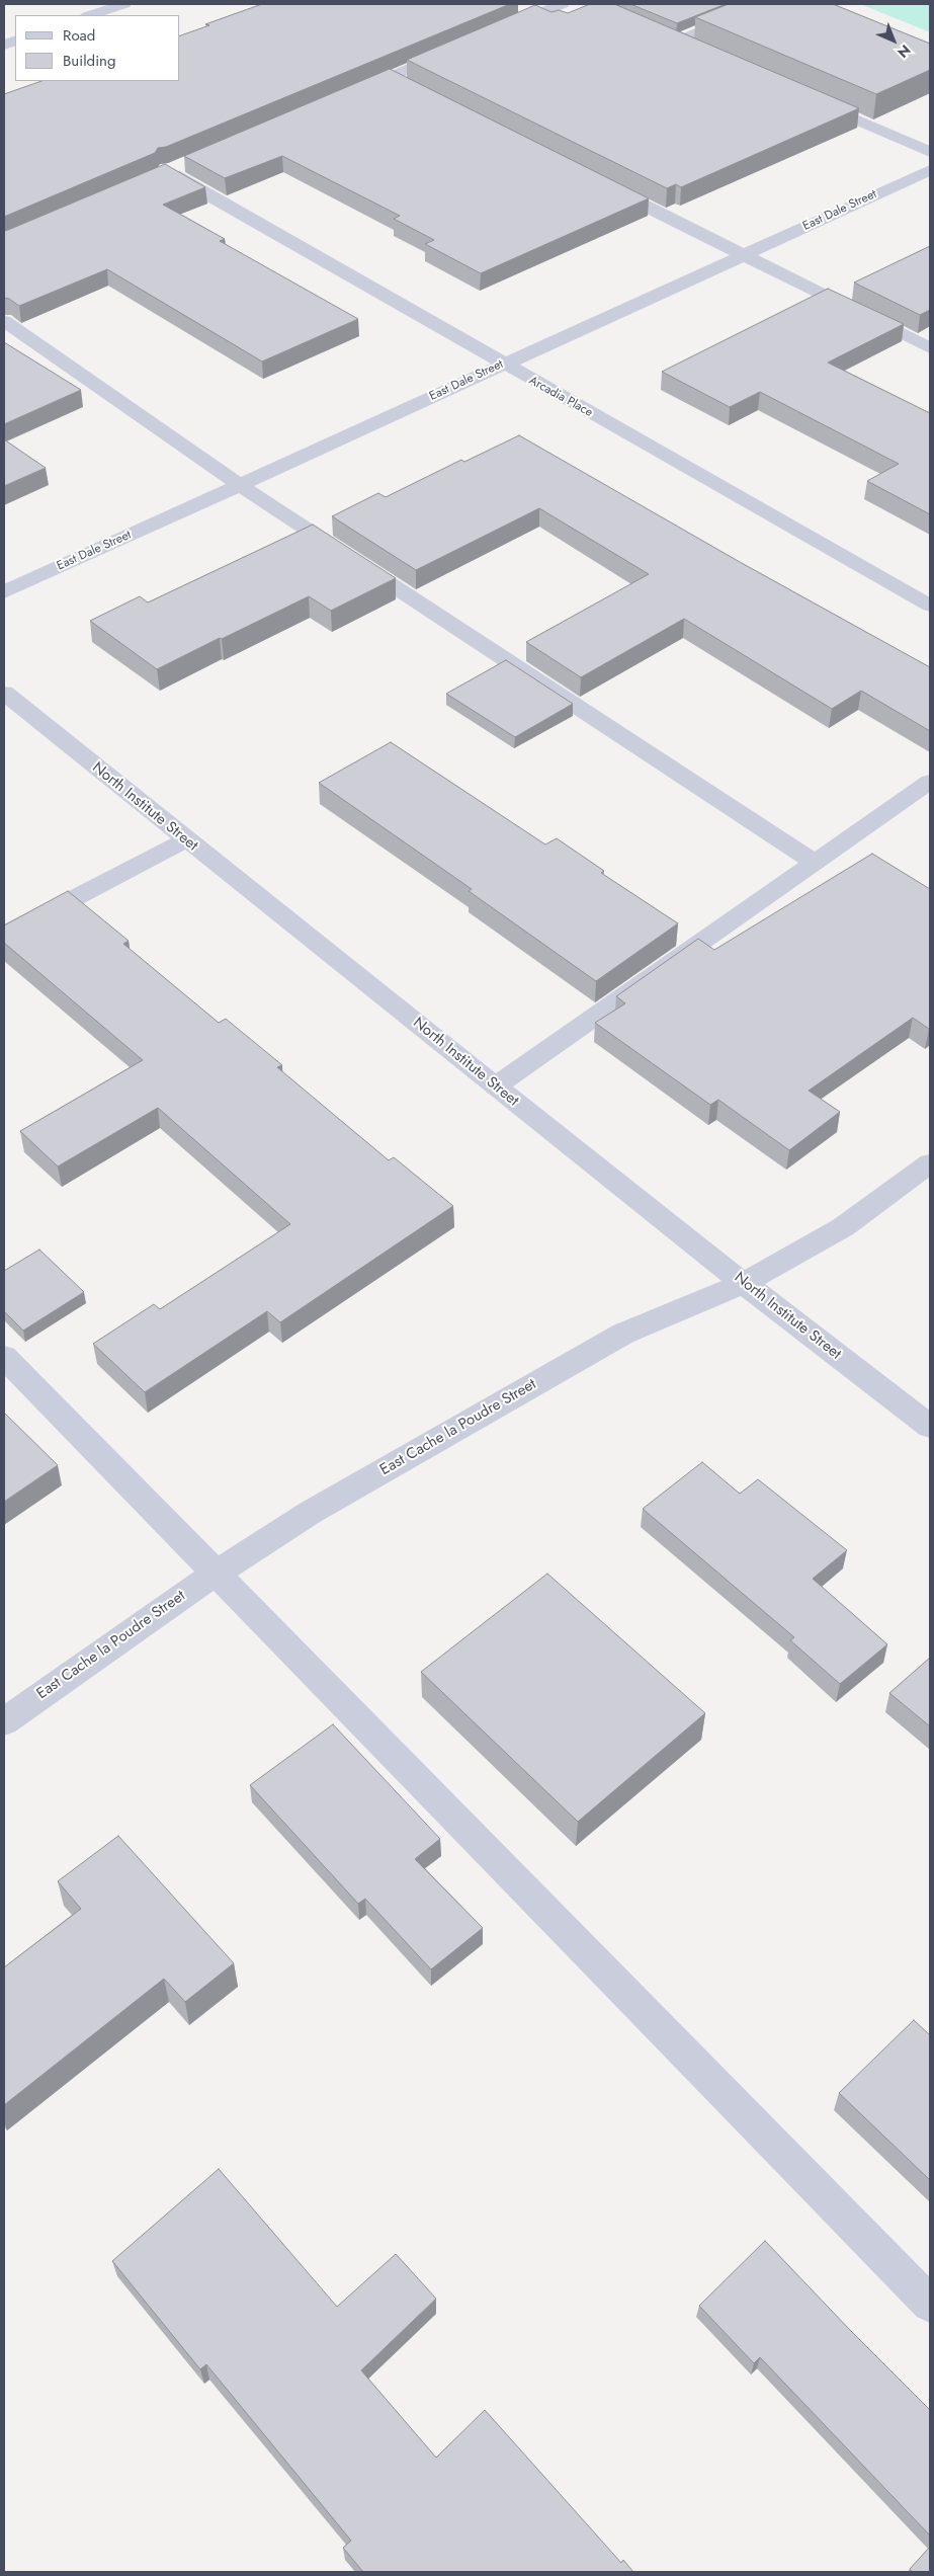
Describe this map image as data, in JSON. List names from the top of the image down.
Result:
{
  "streets": {
    "street": [
      "East Dale Street",
      "Arcadia Place",
      "North Institute Street",
      "East Cache la Poudre Street"
    ]
  },
  "crossings": [
    ["East Dale Street", "Arcadia Place"],
    ["North Institute Street", "East Cache la Poudre Street"]
  ],
  "legend": ["Road", "Building"],
  "north": "bottom right"
}
